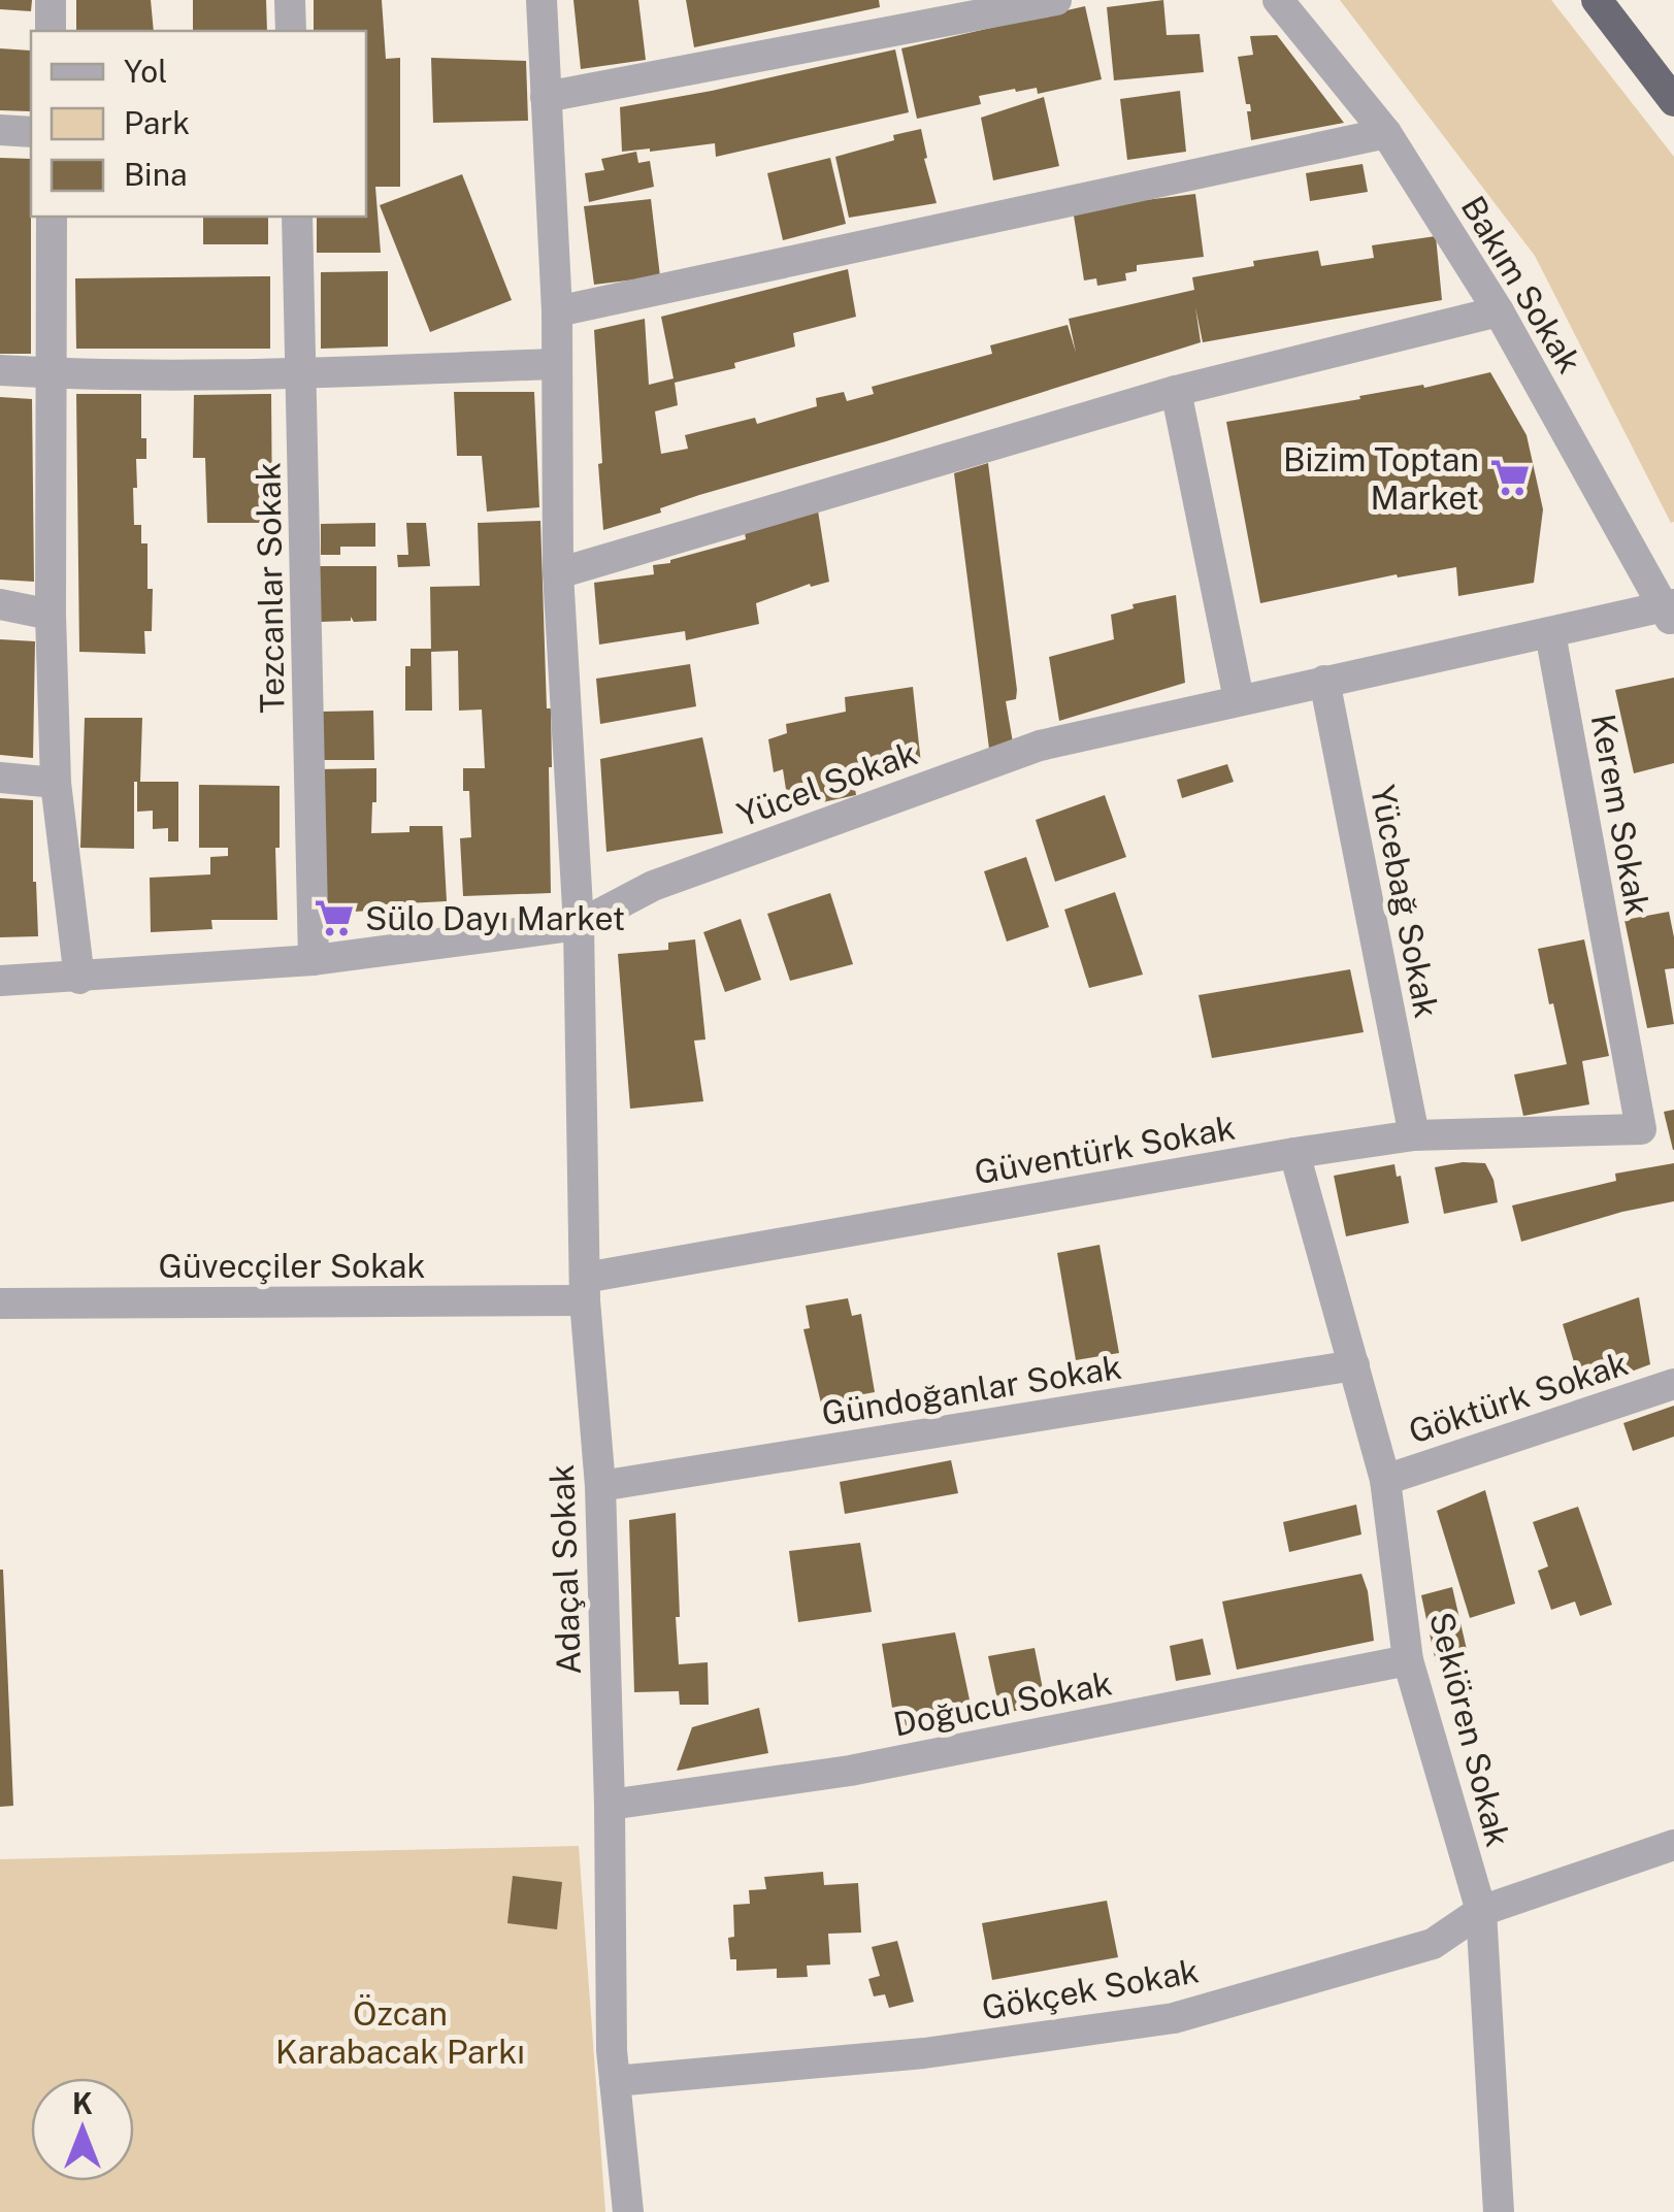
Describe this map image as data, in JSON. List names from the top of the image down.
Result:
{
  "streets": {
    "street": [
      "Bakım Sokak",
      "Tezcanlar Sokak",
      "Yücel Sokak",
      "Kerem Sokak",
      "Yücebağ Sokak",
      "Güventürk Sokak",
      "Güvecçiler Sokak",
      "Gündoğanlar Sokak",
      "Göktürk Sokak",
      "Adaçal Sokak",
      "Doğucu Sokak",
      "Sekiören Sokak",
      "Gökçek Sokak"
    ]
  },
  "crossings": [
    ["Bakım Sokak", "Yücel Sokak"],
    ["Tezcanlar Sokak", "Yücel Sokak"],
    ["Yücel Sokak", "Kerem Sokak"],
    ["Yücel Sokak", "Yücebağ Sokak"],
    ["Yücel Sokak", "Adaçal Sokak"],
    ["Kerem Sokak", "Güventürk Sokak"],
    ["Yücebağ Sokak", "Güventürk Sokak"],
    ["Güventürk Sokak", "Güvecçiler Sokak"],
    ["Güventürk Sokak", "Adaçal Sokak"],
    ["Güventürk Sokak", "Sekiören Sokak"],
    ["Güvecçiler Sokak", "Adaçal Sokak"],
    ["Gündoğanlar Sokak", "Adaçal Sokak"],
    ["Gündoğanlar Sokak", "Sekiören Sokak"],
    ["Göktürk Sokak", "Sekiören Sokak"],
    ["Adaçal Sokak", "Doğucu Sokak"],
    ["Adaçal Sokak", "Gökçek Sokak"],
    ["Doğucu Sokak", "Sekiören Sokak"],
    ["Sekiören Sokak", "Gökçek Sokak"]
  ],
  "parks": ["Özcan Karabacak Parkı"],
  "places": {
    "supermarket": ["Bizim Toptan Market", "Sülo Dayı Market"]
  },
  "legend": ["Yol", "Park", "Bina"],
  "north": "top"
}
